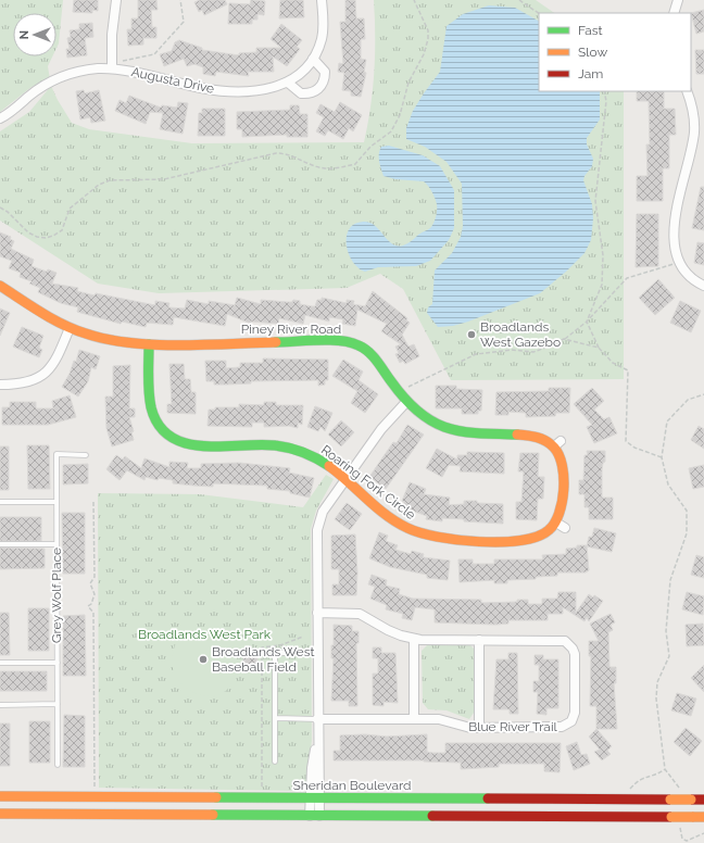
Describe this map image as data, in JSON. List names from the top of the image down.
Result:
{
  "streets": {
    "main road": ["Piney River Road", "Roaring Fork Circle", "Sheridan Boulevard"],
    "street": ["Augusta Drive", "Blue River Trail"],
    "lane": ["Grey Wolf Place"]
  },
  "crossings": [
    ["Piney River Road", "Roaring Fork Circle"]
  ],
  "parks": ["Broadlands West Park"],
  "places": ["Broadlands West Gazebo", "Broadlands West Baseball Field"],
  "legend": ["Fast", "Slow", "Jam"],
  "north": "left"
}
